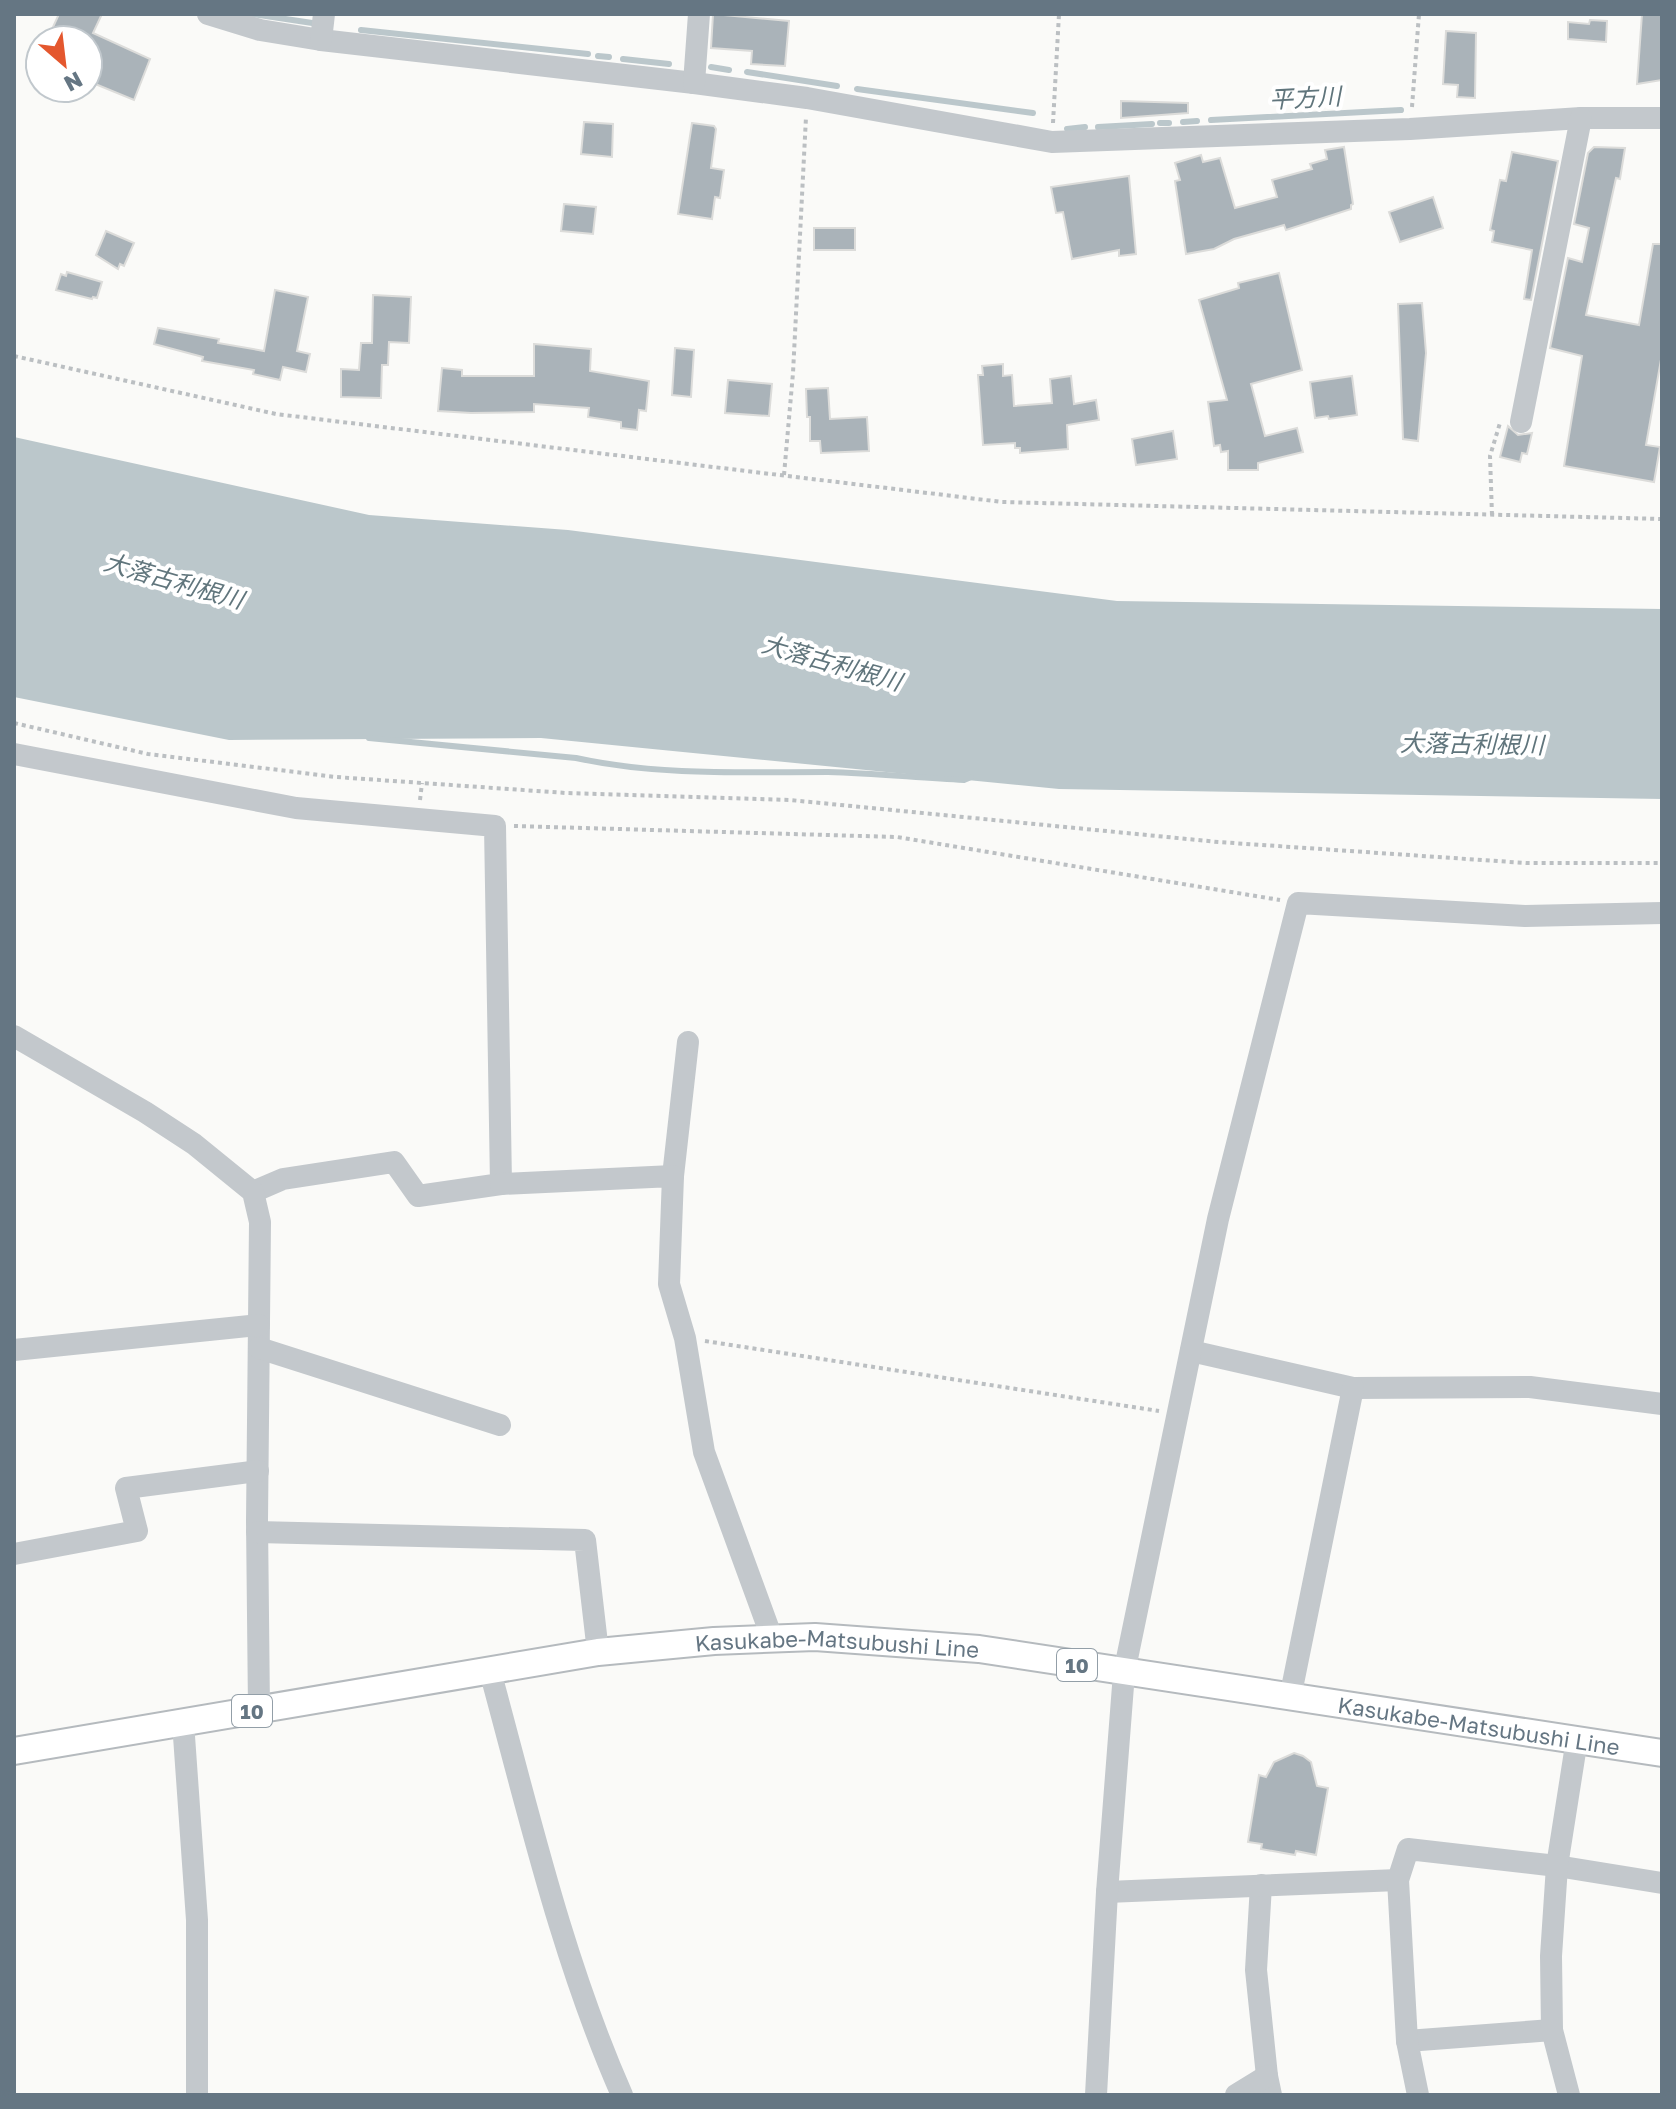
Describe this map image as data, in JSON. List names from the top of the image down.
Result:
{
  "streets": {
    "main road": ["Kasukabe-Matsubushi Line", "10"]
  },
  "water": ["平方川", "大落古利根川"],
  "north": "bottom right"
}
